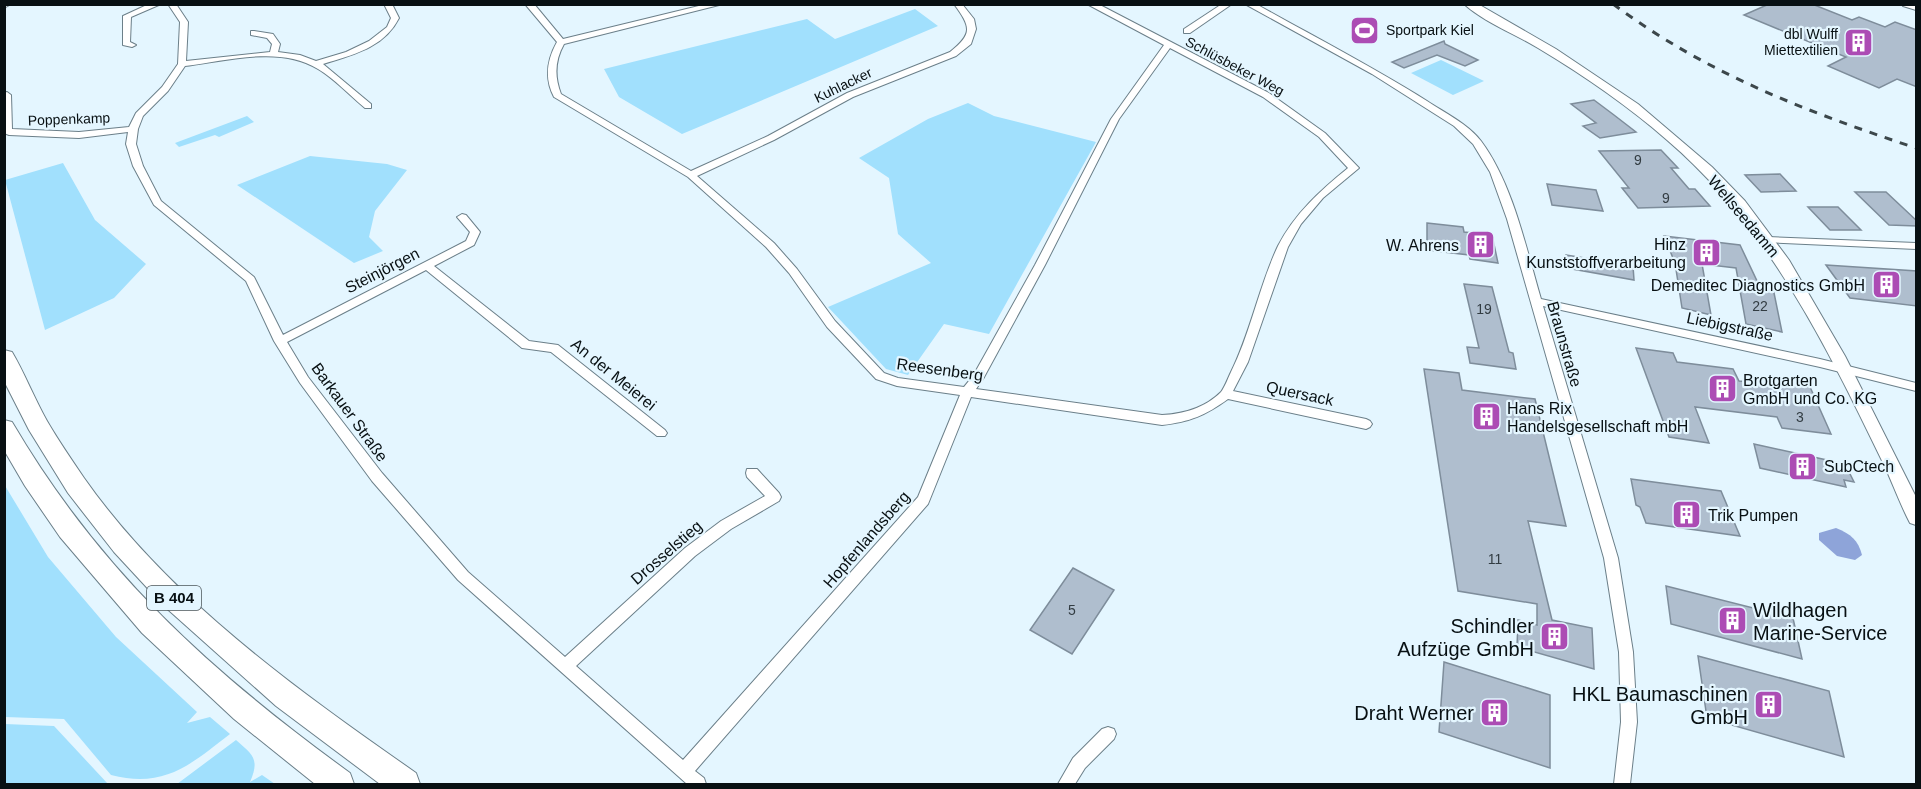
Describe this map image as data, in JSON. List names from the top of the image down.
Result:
{
  "streets": {
    "highway": ["B 404"],
    "main road": ["Wellseedamm"],
    "street": [
      "Schlüsbeker Weg",
      "Kuhlacker",
      "Poppenkamp",
      "Steinjörgen",
      "Liebigstraße",
      "Braunstraße",
      "Reesenberg",
      "An der Meierei",
      "Quersack",
      "Barkauer Straße",
      "Hopfenlandsberg",
      "Drosselstieg"
    ]
  },
  "crossings": [
    ["Schlüsbeker Weg", "Reesenberg"],
    ["Schlüsbeker Weg", "Hopfenlandsberg"],
    ["Kuhlacker", "Reesenberg"],
    ["Poppenkamp", "Barkauer Straße"],
    ["Wellseedamm", "Liebigstraße"],
    ["Steinjörgen", "An der Meierei"],
    ["Steinjörgen", "Barkauer Straße"],
    ["Liebigstraße", "Braunstraße"],
    ["Reesenberg", "Quersack"],
    ["Reesenberg", "Hopfenlandsberg"],
    ["Barkauer Straße", "Hopfenlandsberg"],
    ["Barkauer Straße", "Drosselstieg"]
  ],
  "places": {
    "sports": ["Sportpark Kiel"],
    "building": [
      "dbl Wulff Miettextilien",
      "W. Ahrens",
      "Hinz Kunststoffverarbeitung",
      "Demeditec Diagnostics GmbH",
      "Brotgarten GmbH und Co. KG",
      "Hans Rix Handelsgesellschaft mbH",
      "SubCtech",
      "Trik Pumpen",
      "Wildhagen Marine-Service",
      "Schindler Aufzüge GmbH",
      "HKL Baumaschinen GmbH",
      "Draht Werner"
    ]
  },
  "house_numbers": [
    "9",
    "9",
    "22",
    "19",
    "3",
    "11",
    "5"
  ]
}
